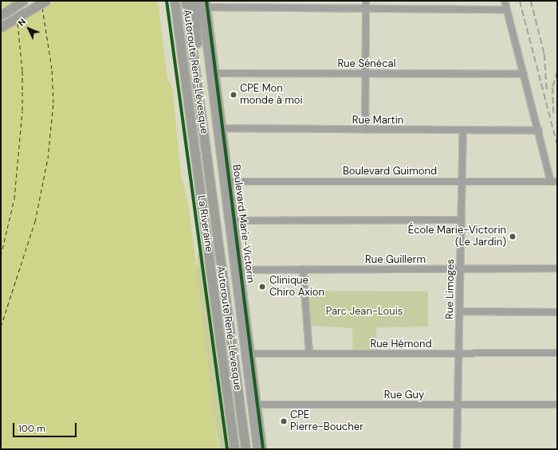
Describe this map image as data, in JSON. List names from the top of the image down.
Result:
{
  "streets": {
    "highway": ["Autoroute René-Lévesque"],
    "street": [
      "Rue Sénécal",
      "Rue Martin",
      "Boulevard Guimond",
      "Boulevard Marie-Victorin",
      "Rue Guillerm",
      "Rue Limoges",
      "Rue Hémond",
      "Rue Guy"
    ],
    "cycle path": ["La Riveraine"]
  },
  "crossings": [
    ["Rue Sénécal", "Boulevard Marie-Victorin"],
    ["Rue Martin", "Boulevard Marie-Victorin"],
    ["Rue Martin", "Rue Limoges"],
    ["Boulevard Guimond", "Boulevard Marie-Victorin"],
    ["Boulevard Guimond", "Rue Limoges"],
    ["Boulevard Marie-Victorin", "Rue Guillerm"],
    ["Boulevard Marie-Victorin", "Rue Hémond"],
    ["Boulevard Marie-Victorin", "Rue Guy"],
    ["Rue Guillerm", "Rue Limoges"],
    ["Rue Limoges", "Rue Hémond"],
    ["Rue Limoges", "Rue Guy"]
  ],
  "parks": ["Parc Jean-Louis"],
  "places": [
    "CPE Mon monde à moi",
    "École Marie-Victorin (Le Jardin)",
    "Clinique Chiro Axion",
    "CPE Pierre-Boucher"
  ],
  "scale_bar": "100 m",
  "north": "top left"
}
